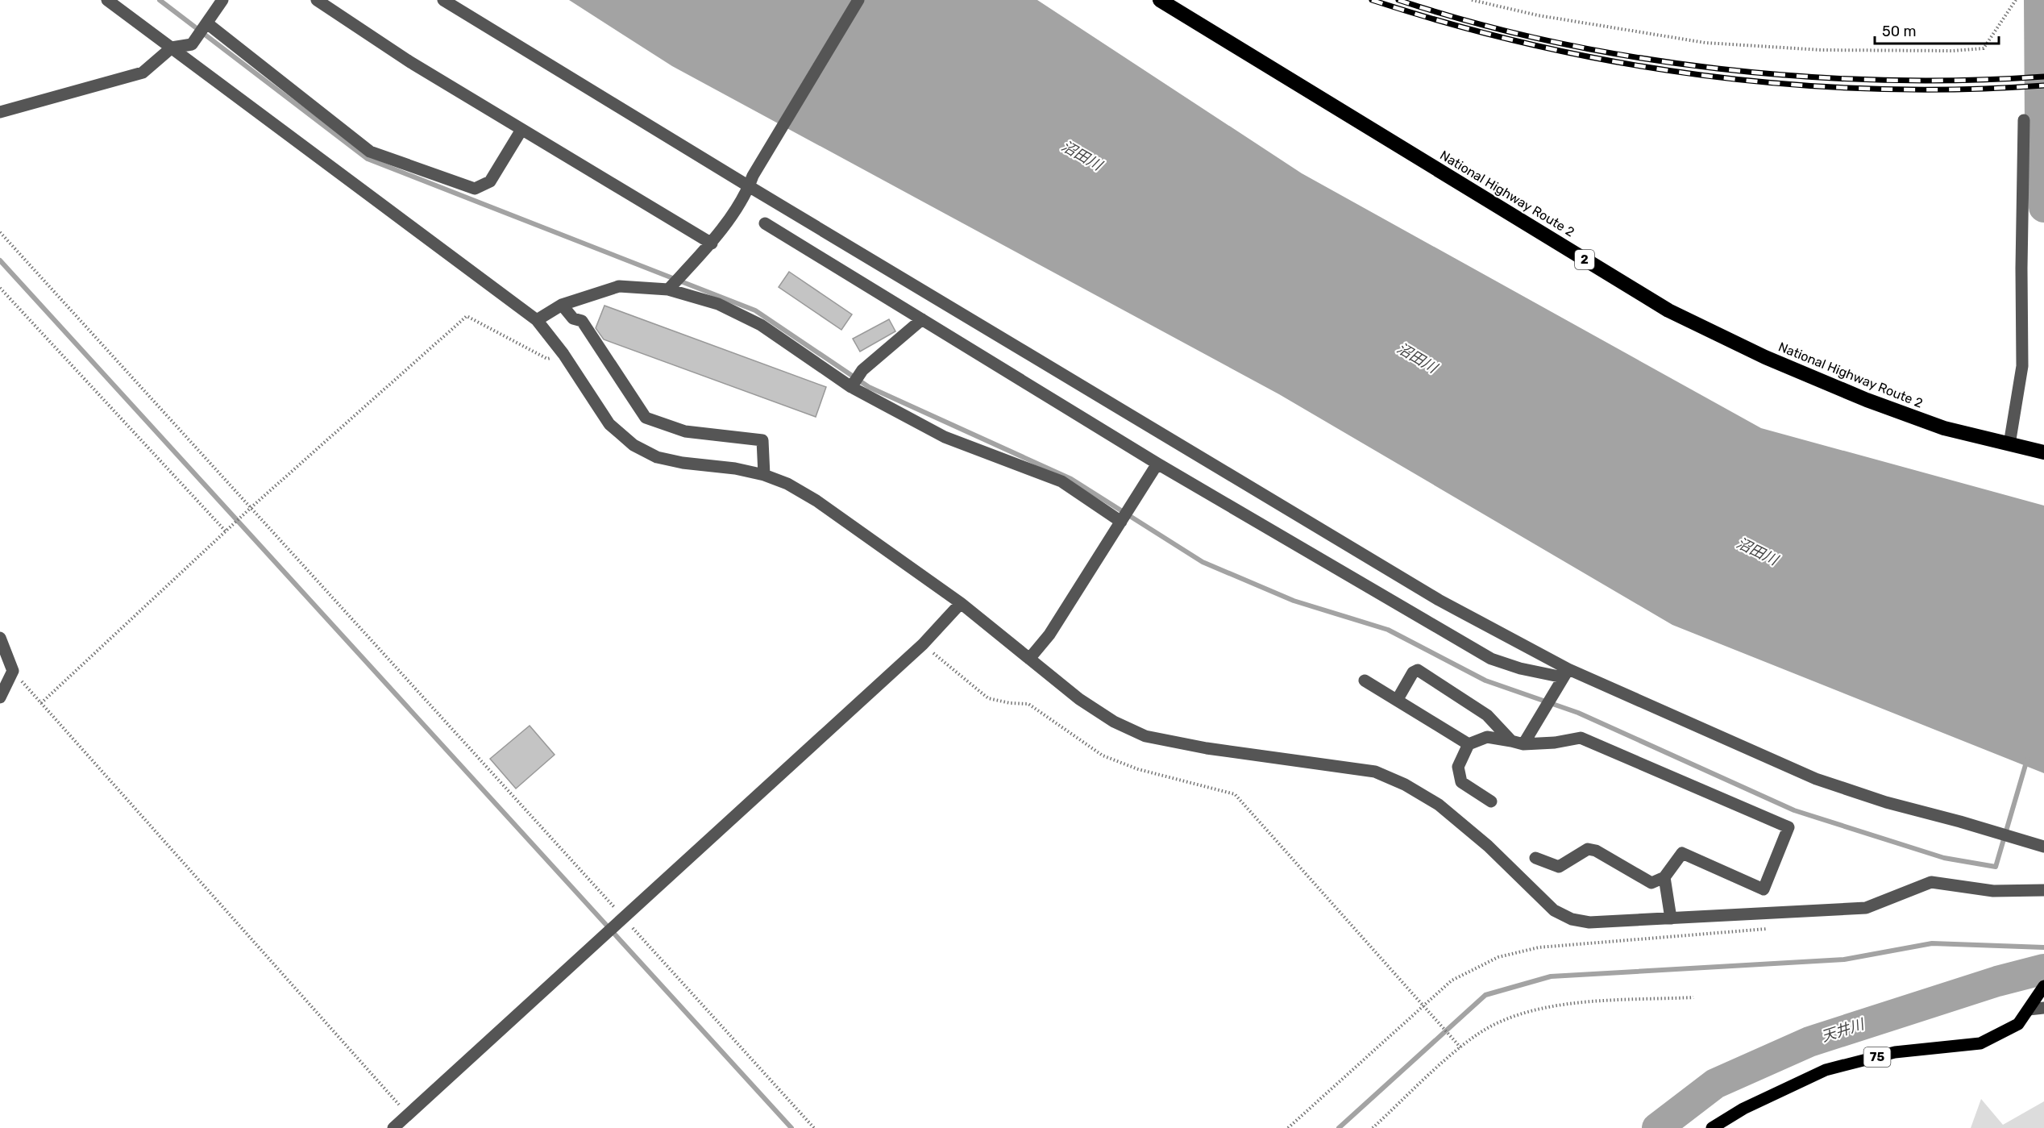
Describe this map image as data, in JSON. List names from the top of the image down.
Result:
{
  "streets": {
    "highway": ["National Highway Route 2", "2"],
    "main road": ["75"]
  },
  "water": ["沼田川", "天井川"],
  "scale_bar": "50 m"
}
